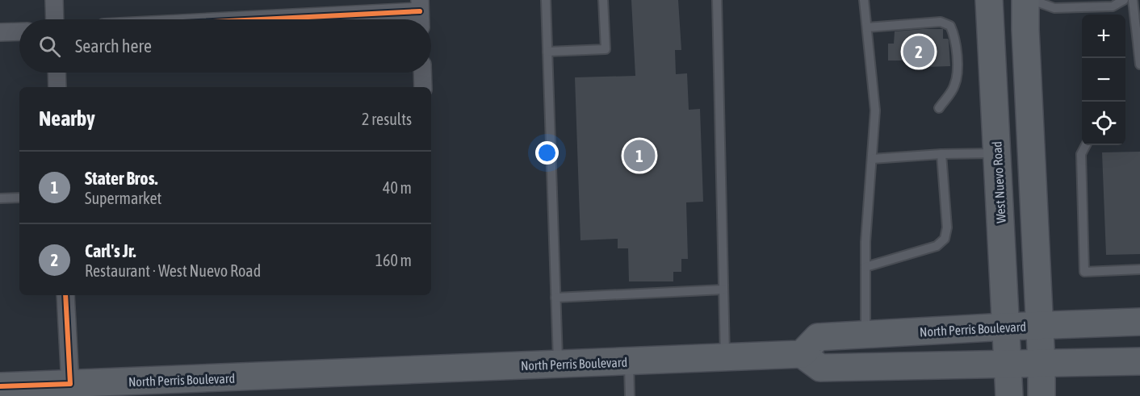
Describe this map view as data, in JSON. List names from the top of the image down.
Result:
{
  "streets": {
    "main road": ["West Nuevo Road", "North Perris Boulevard"]
  },
  "crossings": [
    ["West Nuevo Road", "North Perris Boulevard"]
  ],
  "page": {
    "map_buttons": ["+", "−"],
    "search": "Search here",
    "pins": ["2", "1"],
    "heading": ["Nearby", "2 results"],
    "list": [
      {
        "mark": "1",
        "name": "Stater Bros.",
        "note": "Supermarket",
        "value": "40 m"
      },
      {
        "mark": "2",
        "name": "Carl's Jr.",
        "note": "Restaurant · West Nuevo Road",
        "value": "160 m"
      }
    ]
  }
}
